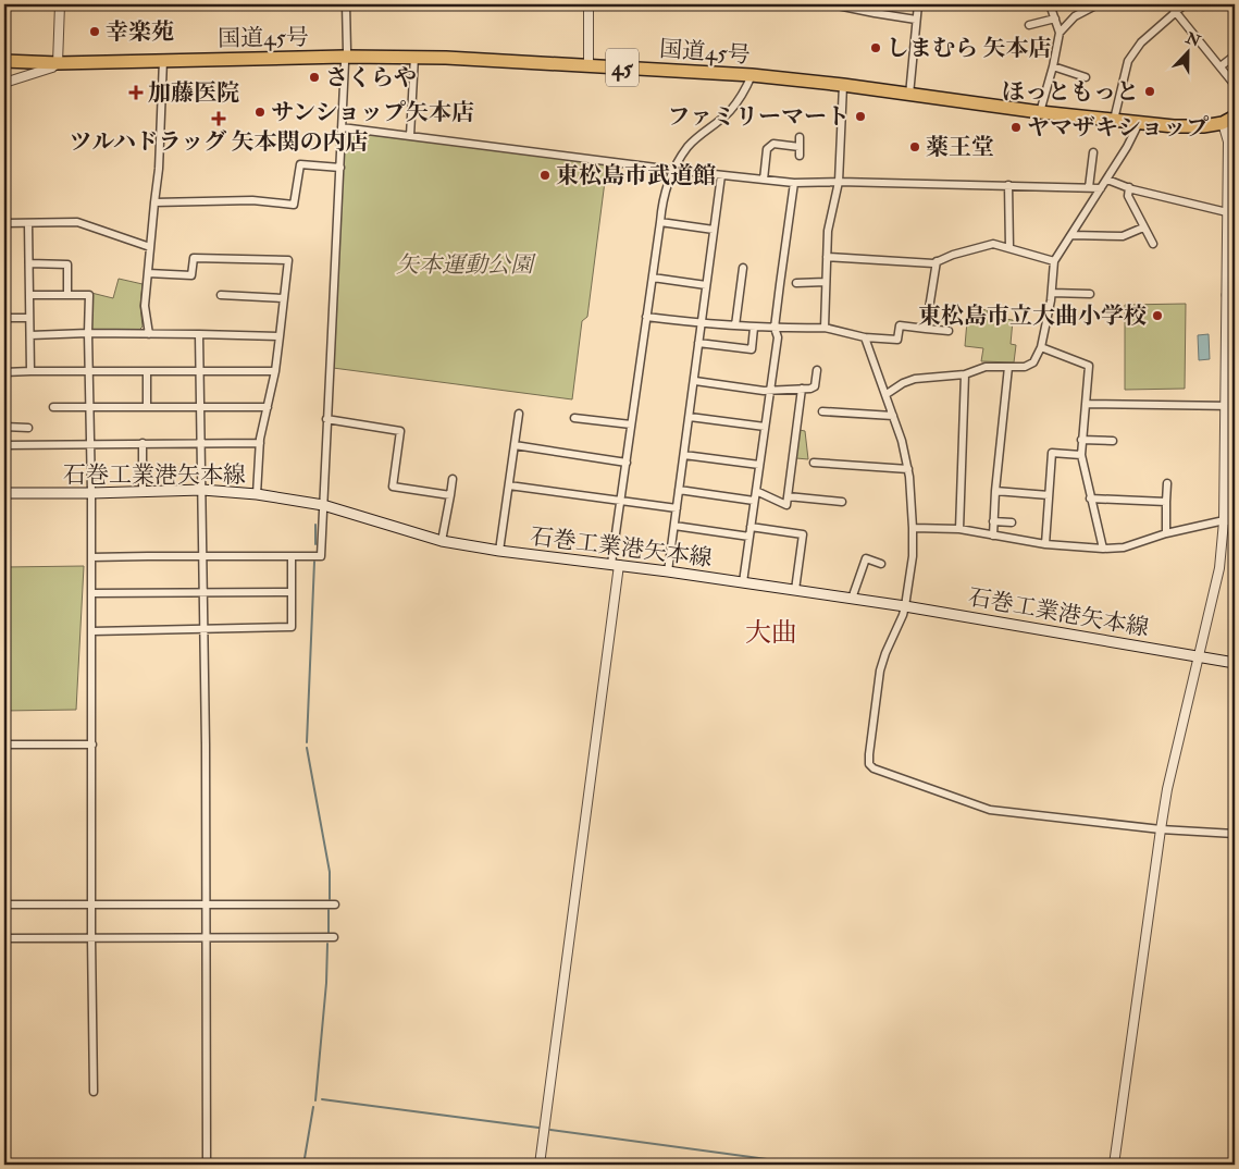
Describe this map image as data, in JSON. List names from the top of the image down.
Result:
{
  "streets": {
    "highway": ["国道45号", "45"],
    "main road": ["石巻工業港矢本線"]
  },
  "districts": ["大曲"],
  "parks": ["矢本運動公園"],
  "places": {
    "other": [
      "幸楽苑",
      "しまむら 矢本店",
      "さくらや",
      "ほっともっと",
      "サンショップ矢本店",
      "ファミリーマート",
      "ヤマザキショップ",
      "薬王堂",
      "東松島市武道館",
      "東松島市立大曲小学校"
    ],
    "health": ["加藤医院", "ツルハドラッグ 矢本関の内店"]
  },
  "north": "top"
}
